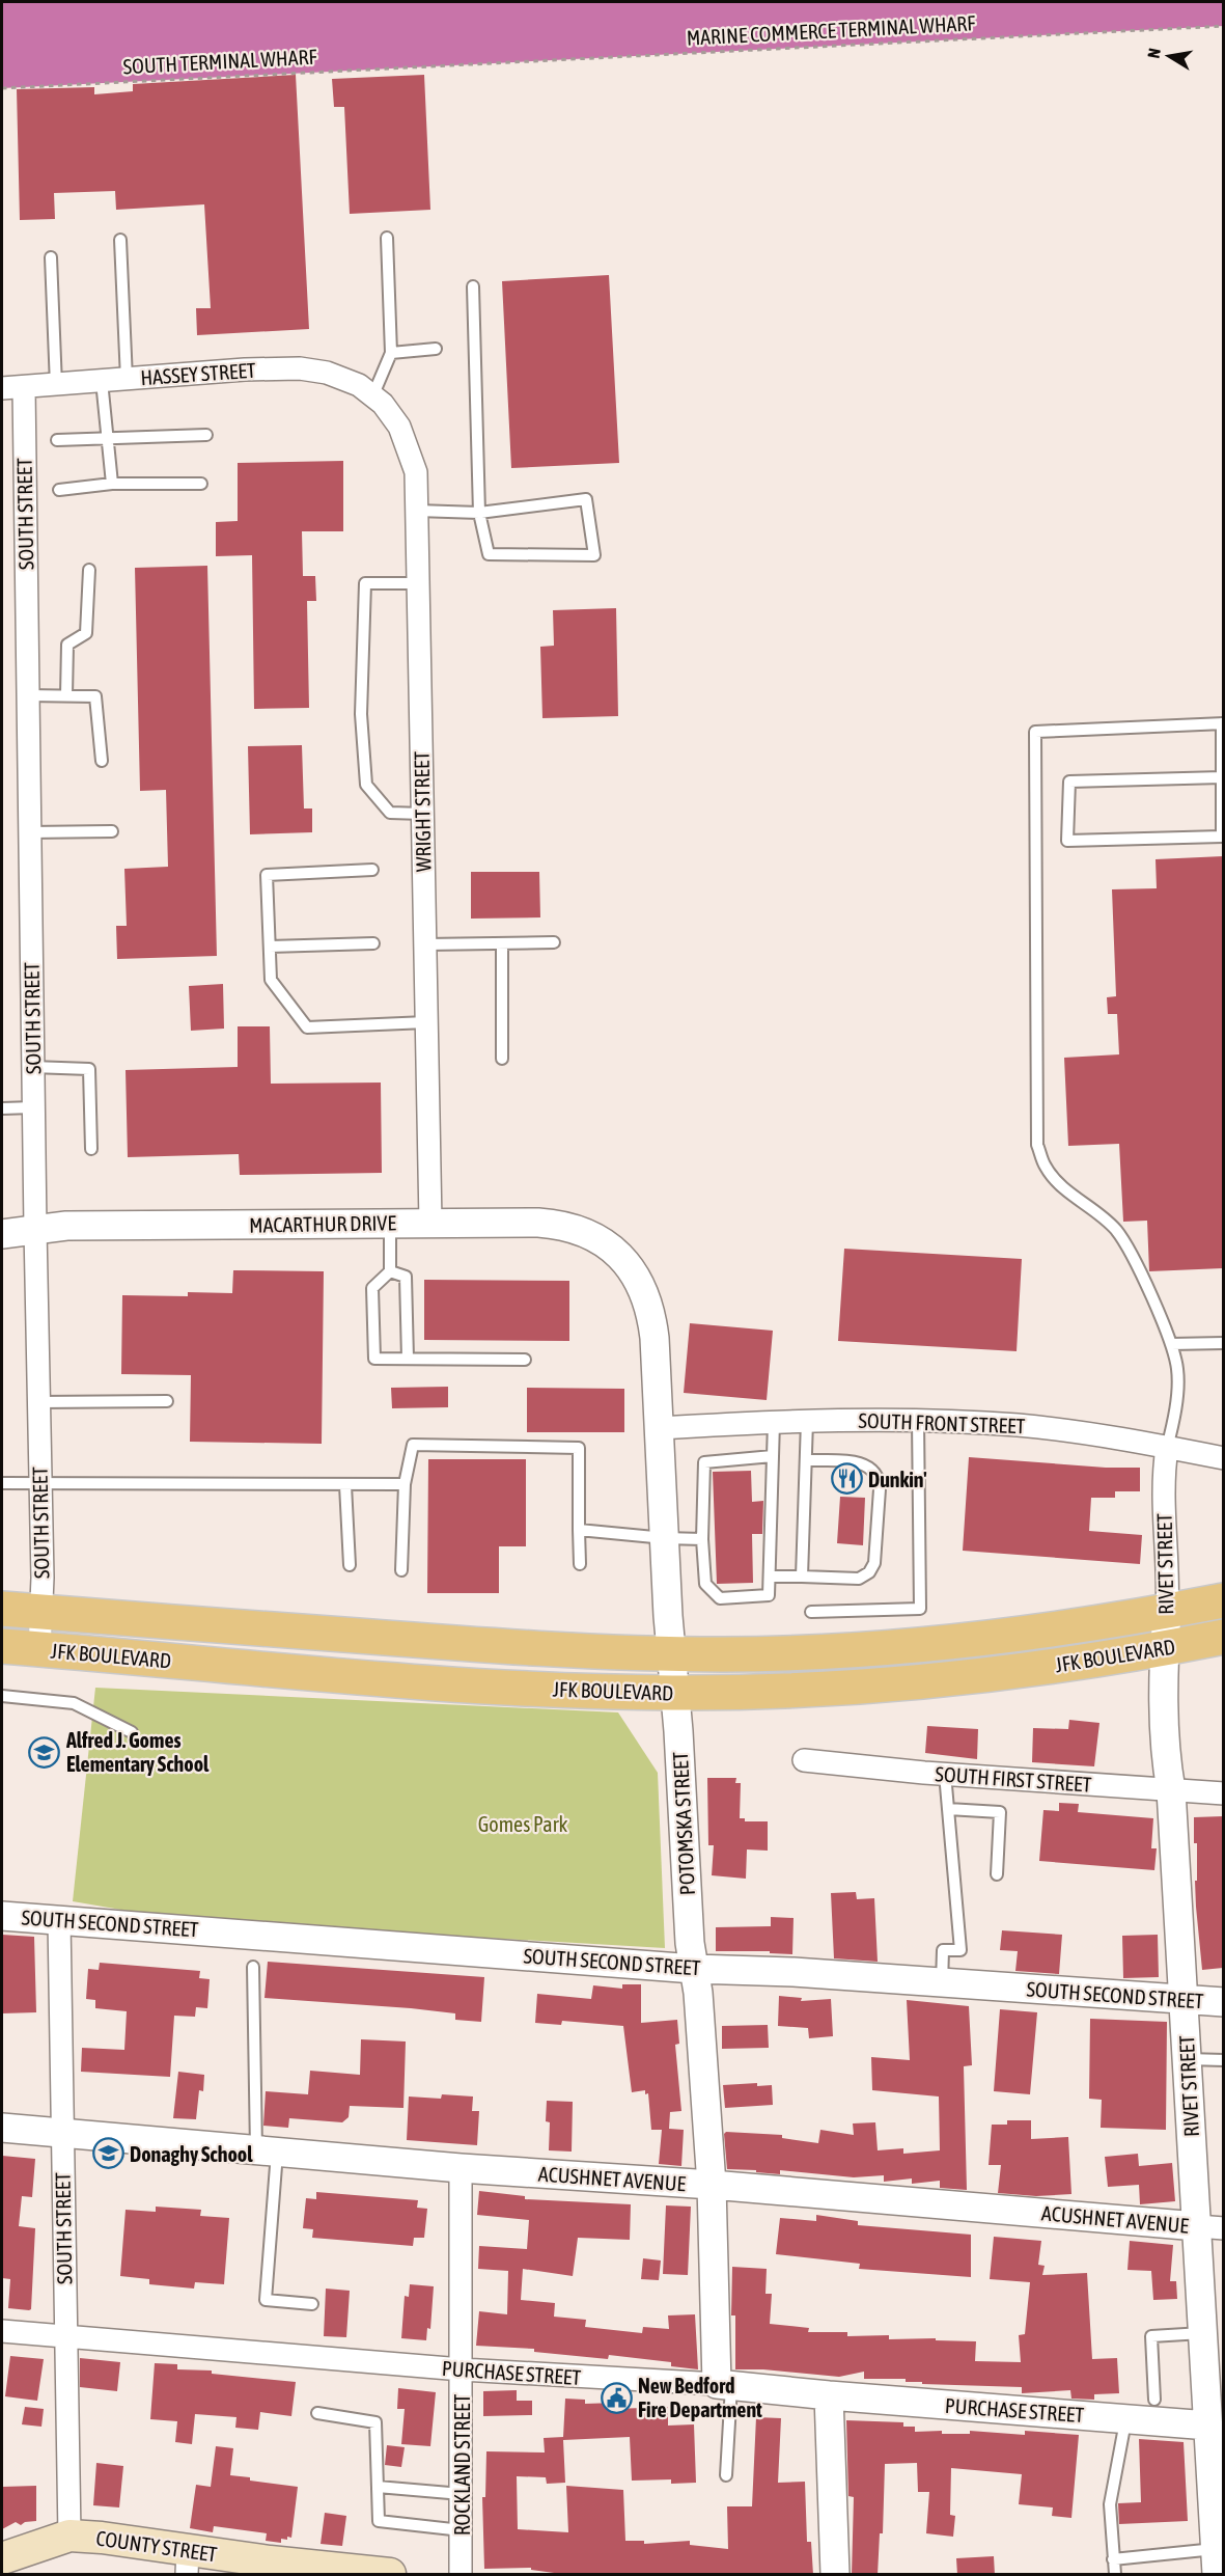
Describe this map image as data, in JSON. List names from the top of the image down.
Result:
{
  "streets": {
    "main road": ["JFK BOULEVARD", "COUNTY STREET"],
    "street": [
      "HASSEY STREET",
      "SOUTH STREET",
      "WRIGHT STREET",
      "MACARTHUR DRIVE",
      "SOUTH FRONT STREET",
      "RIVET STREET",
      "SOUTH FIRST STREET",
      "POTOMSKA STREET",
      "SOUTH SECOND STREET",
      "ACUSHNET AVENUE",
      "PURCHASE STREET",
      "ROCKLAND STREET"
    ],
    "path": ["MARINE COMMERCE TERMINAL WHARF", "SOUTH TERMINAL WHARF"]
  },
  "crossings": [
    ["MARINE COMMERCE TERMINAL WHARF", "SOUTH TERMINAL WHARF"],
    ["HASSEY STREET", "SOUTH STREET"],
    ["HASSEY STREET", "WRIGHT STREET"],
    ["SOUTH STREET", "MACARTHUR DRIVE"],
    ["SOUTH STREET", "JFK BOULEVARD"],
    ["SOUTH STREET", "SOUTH SECOND STREET"],
    ["SOUTH STREET", "ACUSHNET AVENUE"],
    ["SOUTH STREET", "PURCHASE STREET"],
    ["SOUTH STREET", "COUNTY STREET"],
    ["WRIGHT STREET", "MACARTHUR DRIVE"],
    ["MACARTHUR DRIVE", "POTOMSKA STREET"],
    ["SOUTH FRONT STREET", "RIVET STREET"],
    ["SOUTH FRONT STREET", "POTOMSKA STREET"],
    ["RIVET STREET", "JFK BOULEVARD"],
    ["RIVET STREET", "SOUTH FIRST STREET"],
    ["RIVET STREET", "SOUTH SECOND STREET"],
    ["RIVET STREET", "ACUSHNET AVENUE"],
    ["RIVET STREET", "PURCHASE STREET"],
    ["JFK BOULEVARD", "POTOMSKA STREET"],
    ["POTOMSKA STREET", "SOUTH SECOND STREET"],
    ["POTOMSKA STREET", "ACUSHNET AVENUE"],
    ["POTOMSKA STREET", "PURCHASE STREET"],
    ["ACUSHNET AVENUE", "ROCKLAND STREET"],
    ["PURCHASE STREET", "ROCKLAND STREET"]
  ],
  "parks": ["Gomes Park"],
  "places": {
    "restaurant": ["Dunkin'"],
    "school or university": ["Alfred J. Gomes Elementary School", "Donaghy School"],
    "public building": ["New Bedford Fire Department"]
  },
  "north": "left"
}
